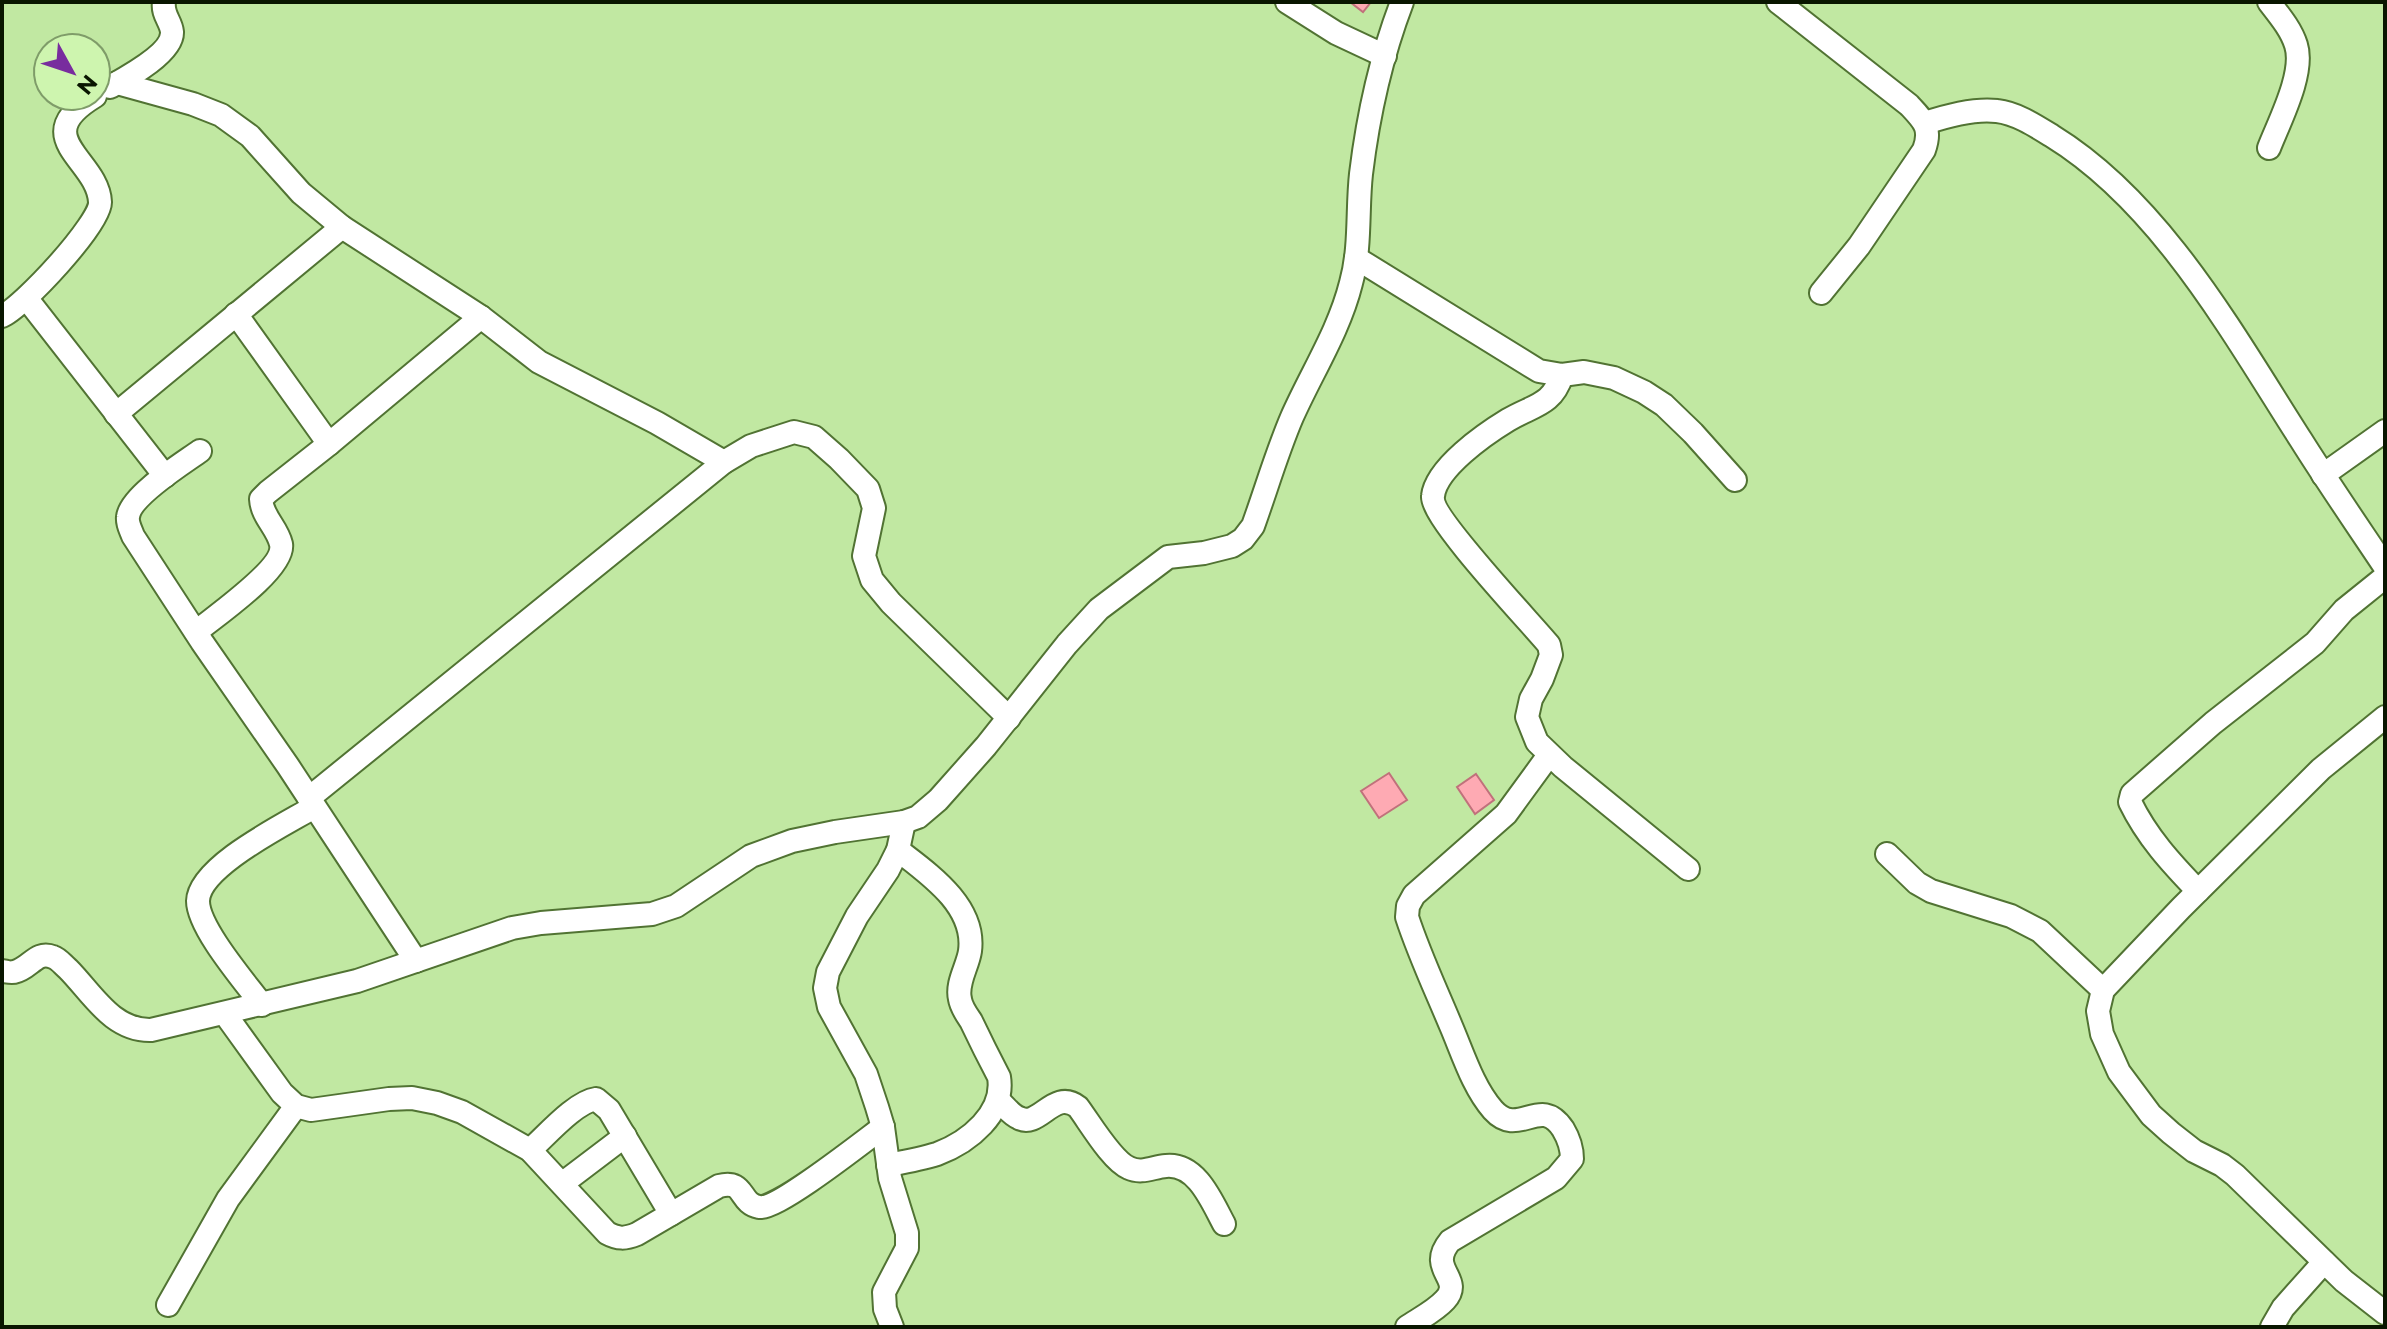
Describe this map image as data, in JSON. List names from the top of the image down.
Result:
{
  "north": "bottom right"
}
